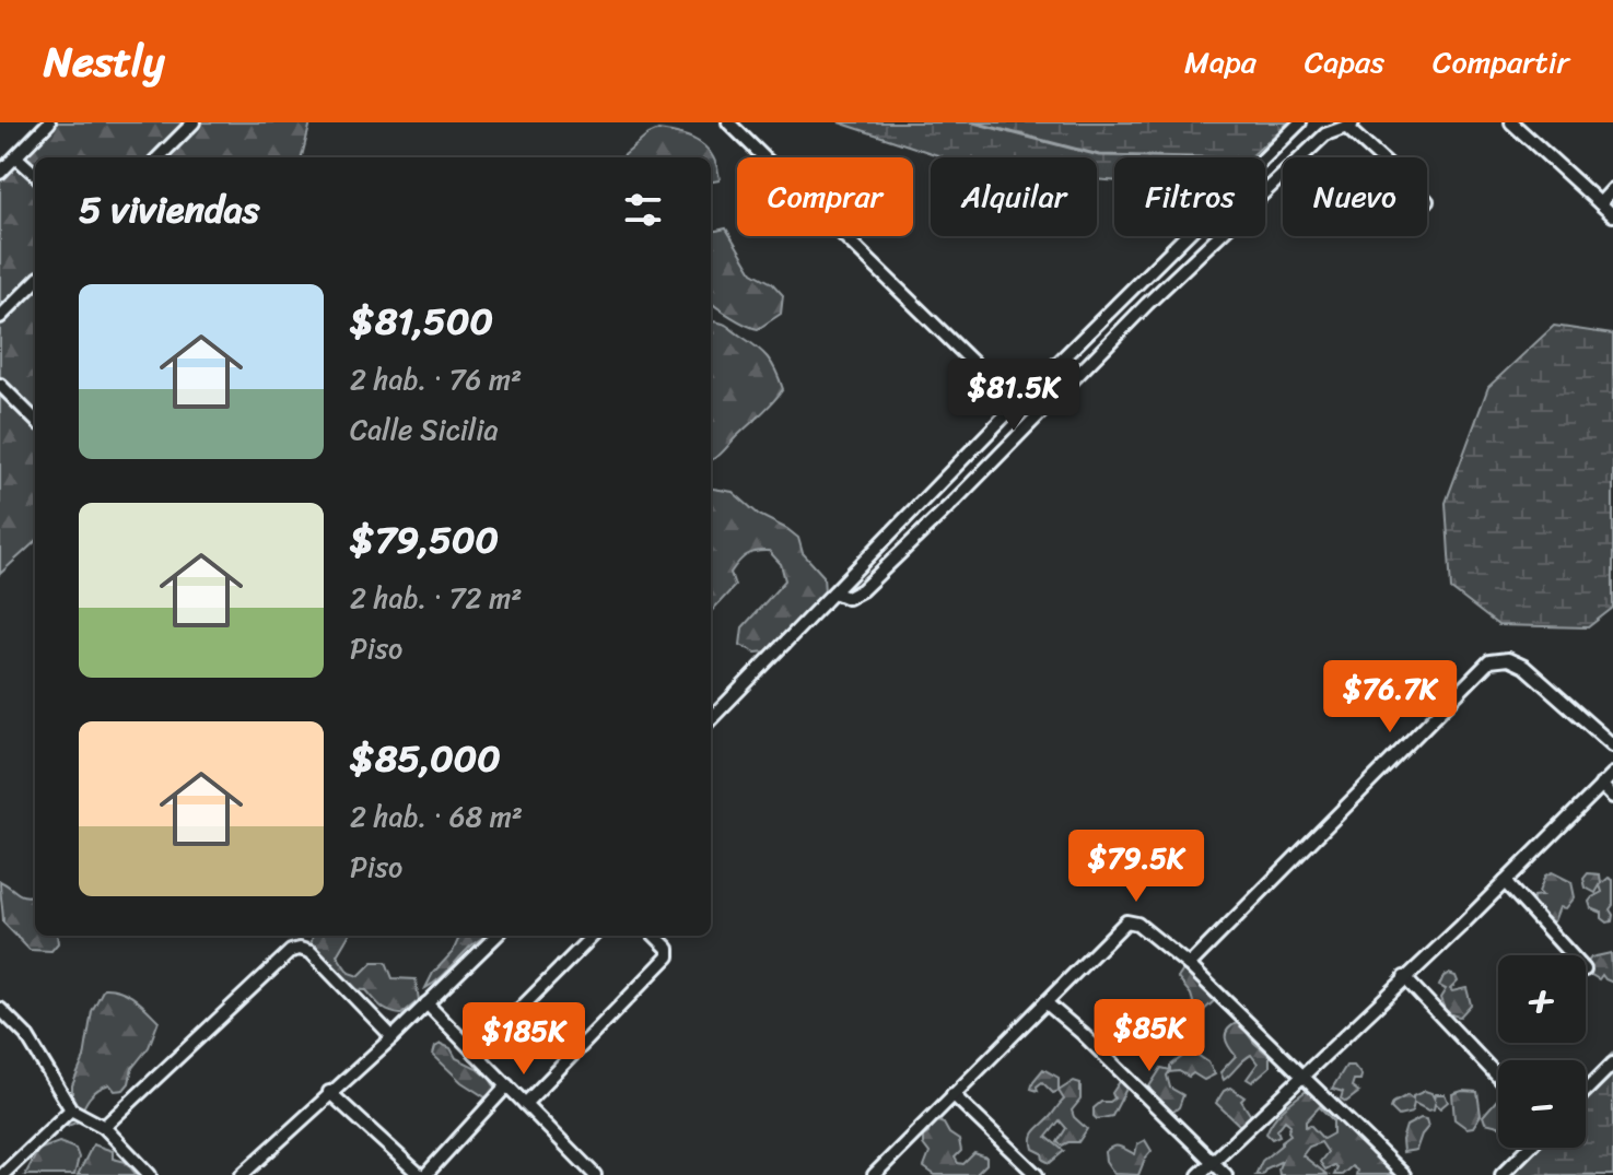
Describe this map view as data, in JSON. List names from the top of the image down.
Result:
{
  "page": {
    "header": "Nestly",
    "nav": ["Mapa", "Capas", "Compartir"],
    "chip": [
      "Comprar",
      "Alquilar",
      "Filtros",
      "Nuevo"
    ],
    "heading": "5 viviendas",
    "list": [
      {
        "name": "$81,500",
        "note": "2 hab. · 76 m² · Calle Sicilia"
      },
      {
        "name": "$79,500",
        "note": "2 hab. · 72 m² · Piso"
      },
      {
        "name": "$85,000",
        "note": "2 hab. · 68 m² · Piso"
      }
    ],
    "price": [
      "$81.5K",
      "$76.7K",
      "$79.5K",
      "$85K",
      "$185K"
    ],
    "map_buttons": ["+", "−"]
  }
}
